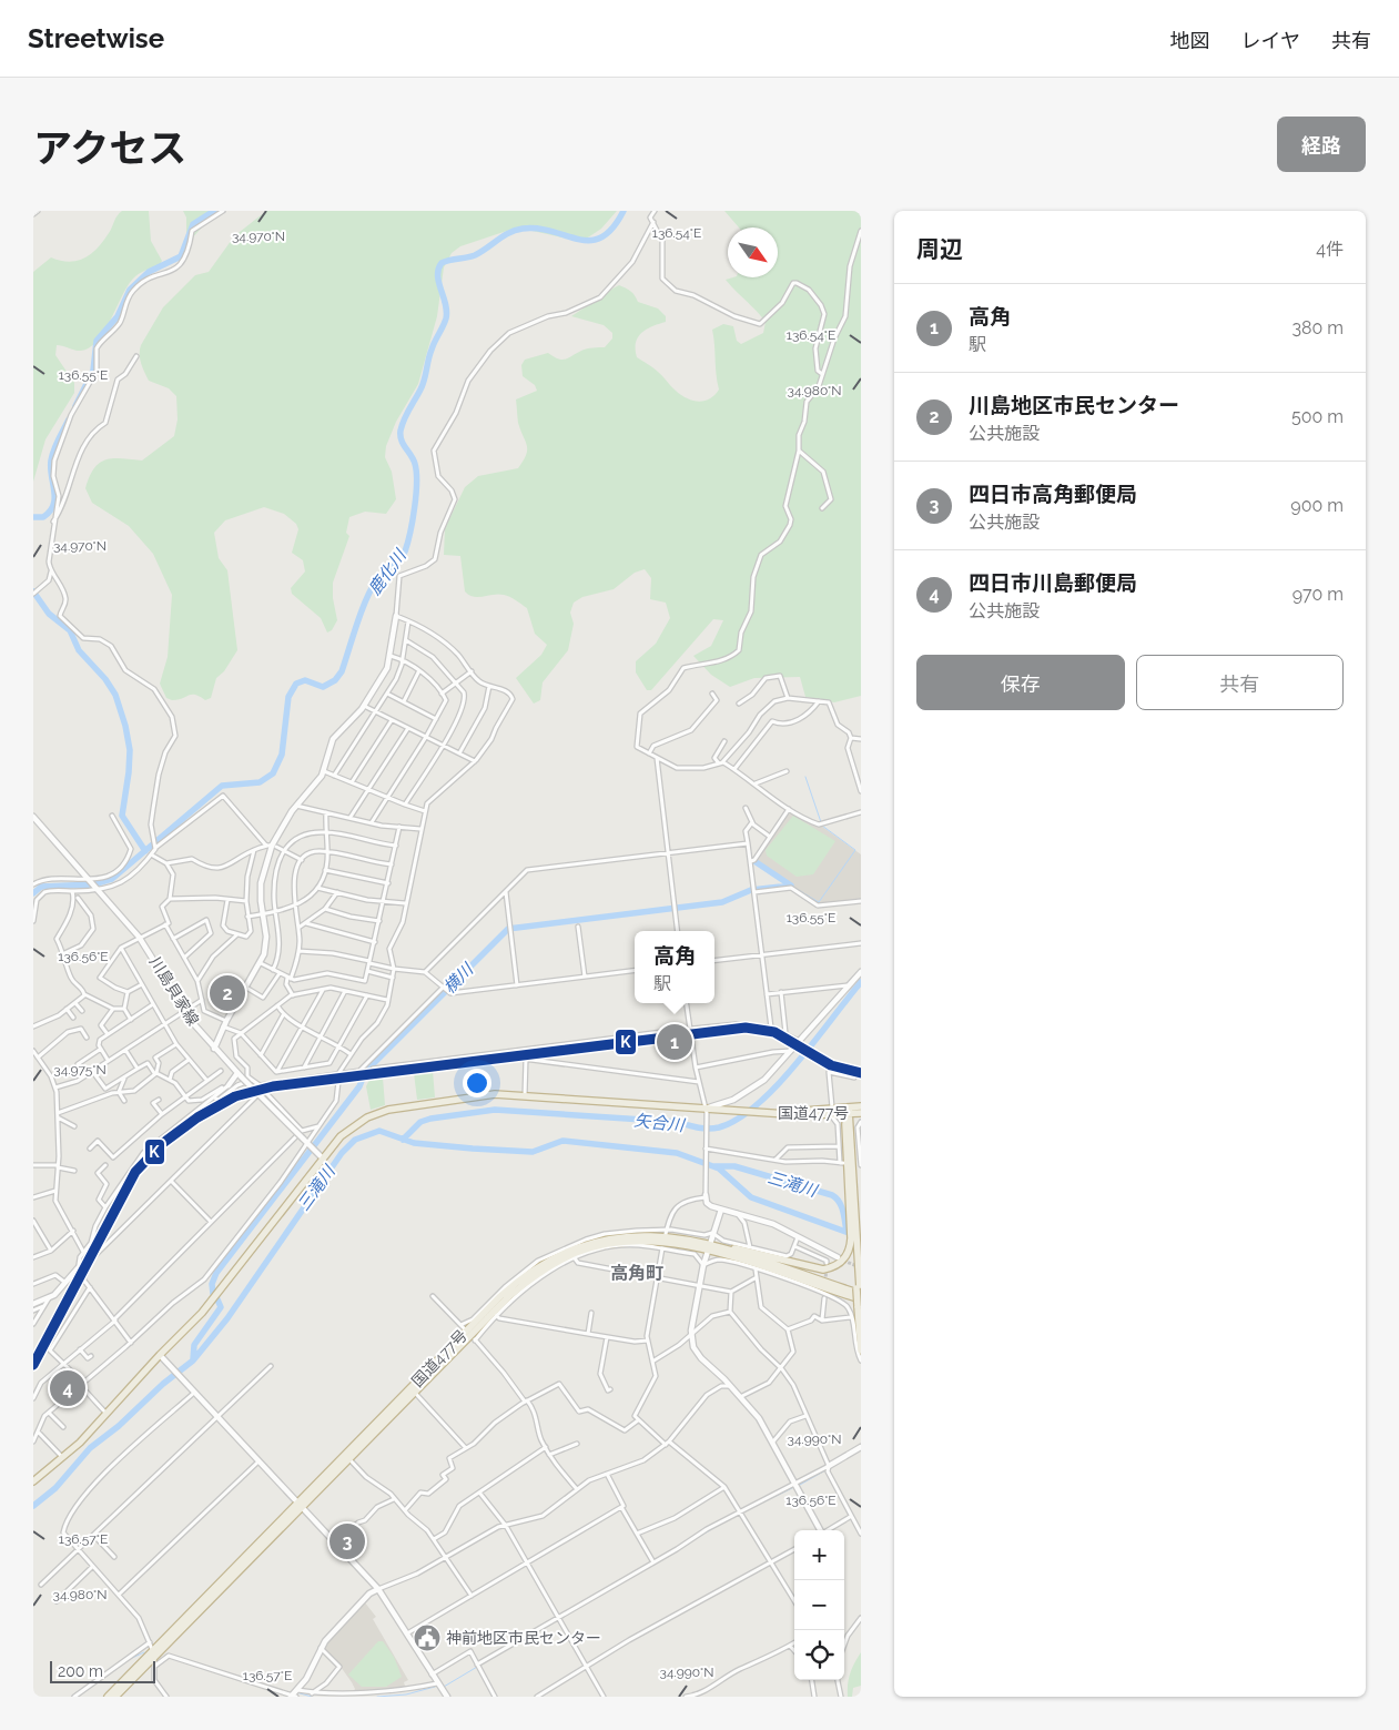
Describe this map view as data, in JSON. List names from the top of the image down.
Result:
{
  "streets": {
    "highway": ["国道477号"],
    "street": ["川島貝家線"]
  },
  "crossings": [
    ["川島貝家線", "国道477号"]
  ],
  "districts": ["高角町"],
  "water": [
    "鹿化川",
    "横川",
    "矢合川",
    "三滝川"
  ],
  "places": {
    "public building": ["神前地区市民センター"]
  },
  "lines": ["transit line K"],
  "scale_bar": "200 m",
  "north": "bottom right",
  "page": {
    "header": "Streetwise",
    "nav": ["地図", "レイヤ", "共有"],
    "title": "アクセス",
    "buttons": [
      "経路",
      ["保存", "共有"]
    ],
    "heading": ["周辺", "4件"],
    "list": [
      {
        "mark": "1",
        "name": "高角",
        "note": "駅",
        "value": "380 m"
      },
      {
        "mark": "2",
        "name": "川島地区市民センター",
        "note": "公共施設",
        "value": "500 m"
      },
      {
        "mark": "3",
        "name": "四日市高角郵便局",
        "note": "公共施設",
        "value": "900 m"
      },
      {
        "mark": "4",
        "name": "四日市川島郵便局",
        "note": "公共施設",
        "value": "970 m"
      }
    ],
    "popup": ["高角", "駅"],
    "pins": [
      "2",
      "1",
      "4",
      "3"
    ],
    "map_buttons": ["+", "−"],
    "scale": "200 m"
  },
  "coordinates": [
    "136.54°E",
    "34.970°N",
    "136.55°E",
    "34.980°N",
    "136.56°E",
    "34.975°N",
    "34.990°N",
    "136.57°E"
  ]
}
